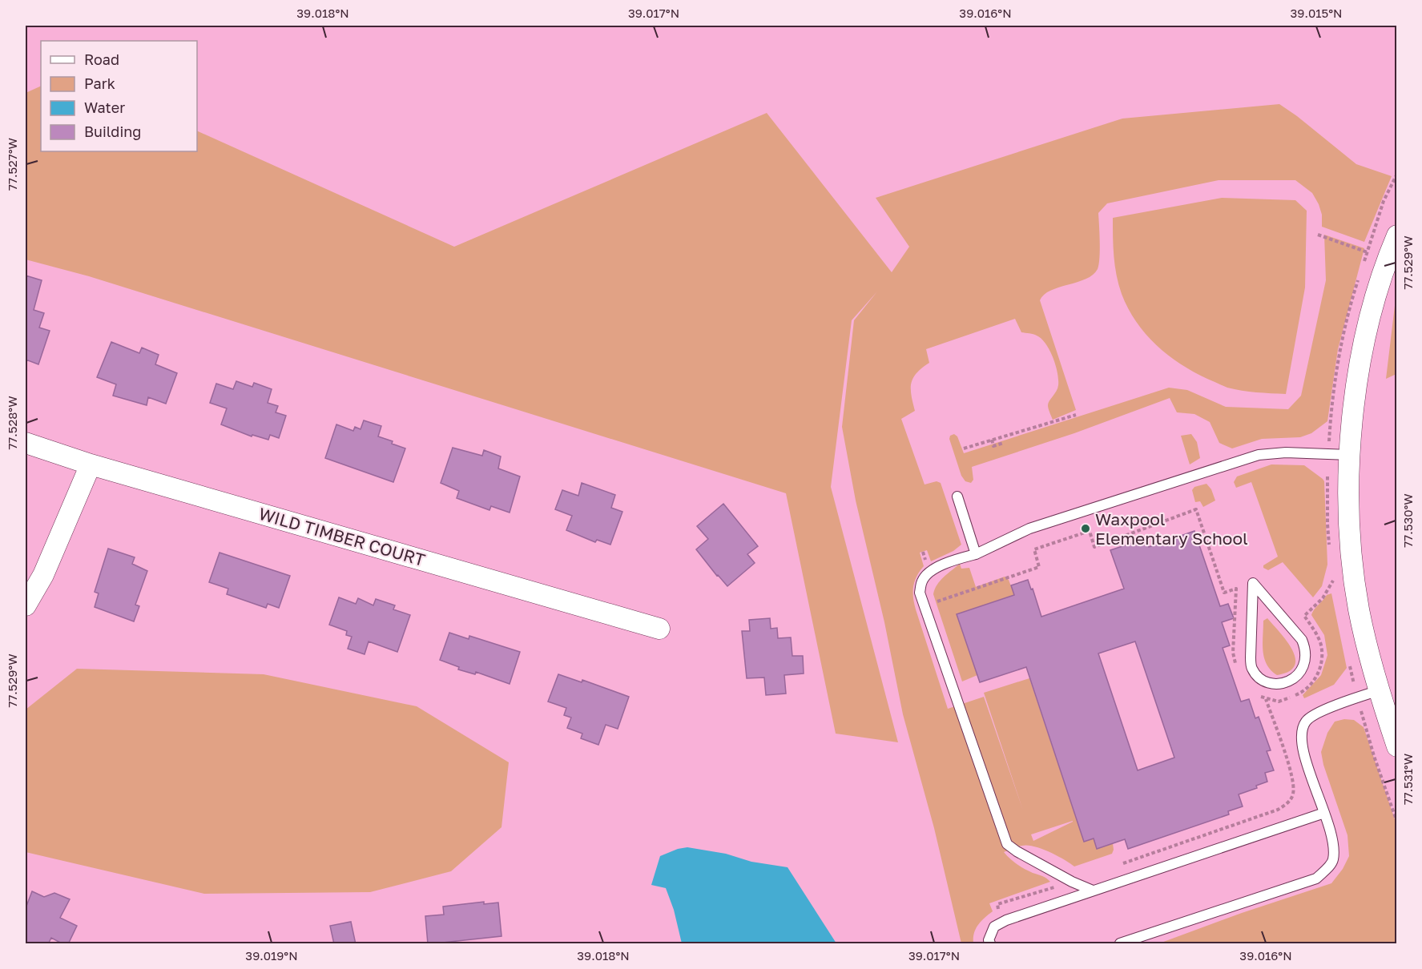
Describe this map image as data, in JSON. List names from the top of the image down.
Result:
{
  "streets": {
    "street": ["WILD TIMBER COURT"]
  },
  "places": ["Waxpool Elementary School"],
  "legend": [
    "Road",
    "Park",
    "Water",
    "Building"
  ],
  "coordinates": [
    "39.018°N",
    "39.017°N",
    "39.016°N",
    "39.015°N",
    "77.527°W",
    "77.529°W",
    "77.528°W",
    "77.530°W",
    "77.531°W",
    "39.019°N"
  ]
}
